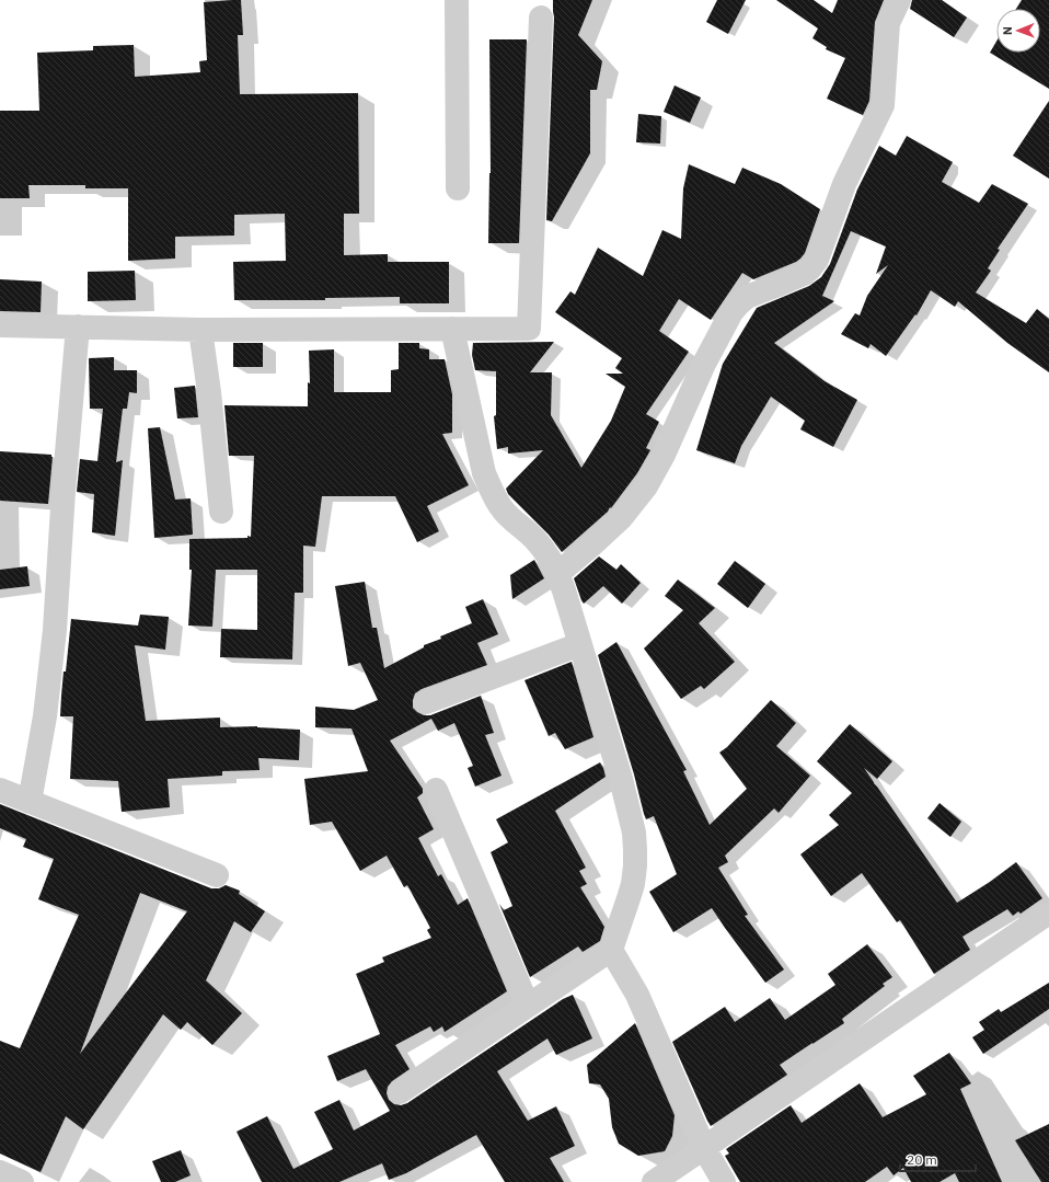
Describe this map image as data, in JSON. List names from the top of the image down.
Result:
{
  "scale_bar": "20 m",
  "north": "left"
}
